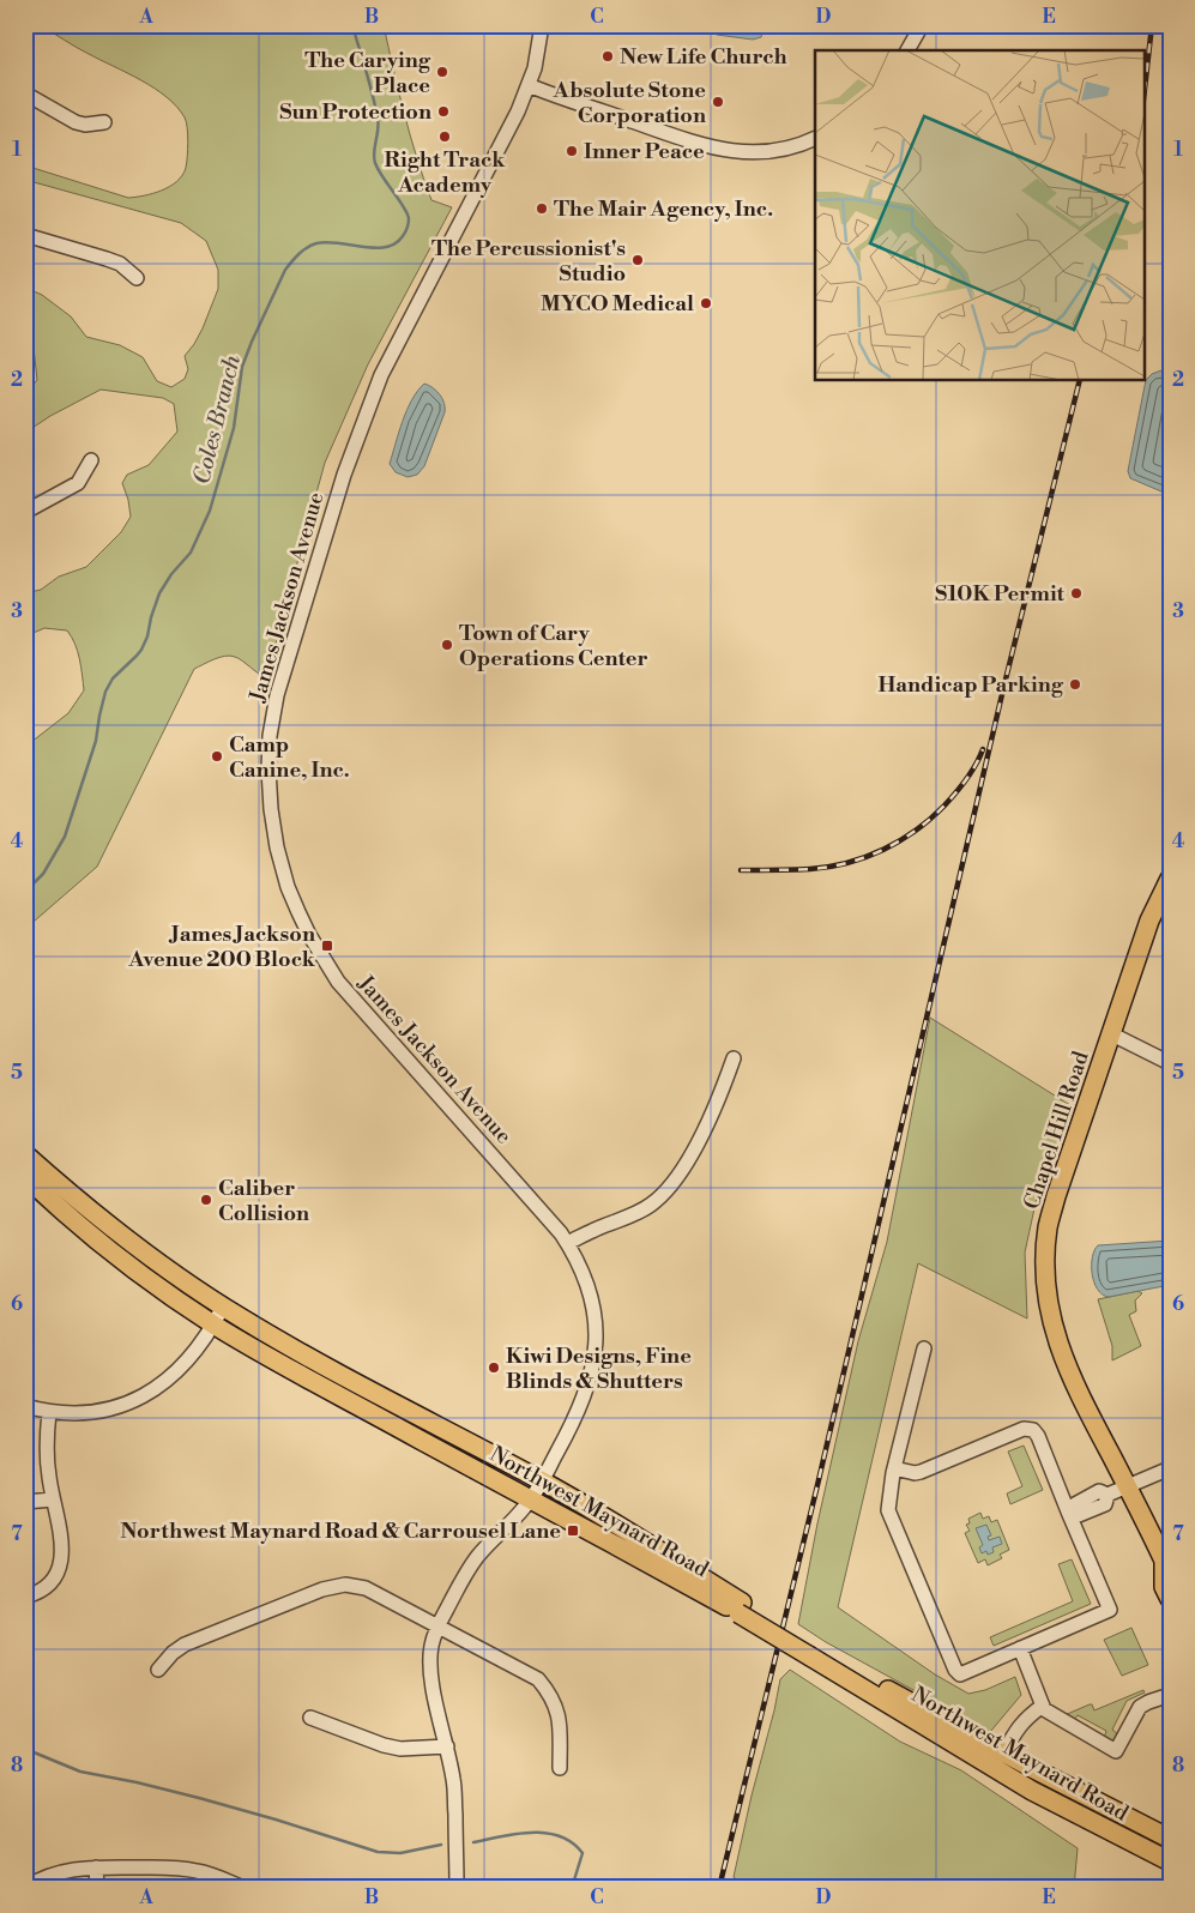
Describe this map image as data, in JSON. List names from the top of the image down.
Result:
{
  "streets": {
    "main road": ["Chapel Hill Road", "Northwest Maynard Road"],
    "street": ["James Jackson Avenue"]
  },
  "crossings": [
    ["James Jackson Avenue", "Northwest Maynard Road"]
  ],
  "water": ["Coles Branch"],
  "places": {
    "other": [
      "New Life Church",
      "The Carying Place",
      "Absolute Stone Corporation",
      "Sun Protection",
      "Right Track Academy",
      "Inner Peace",
      "The Mair Agency, Inc.",
      "The Percussionist's Studio",
      "MYCO Medical",
      "S10K Permit",
      "Town of Cary Operations Center",
      "Handicap Parking",
      "Camp Canine, Inc.",
      "Caliber Collision",
      "Kiwi Designs, Fine Blinds & Shutters"
    ],
    "transit": ["James Jackson Avenue 200 Block", "Northwest Maynard Road & Carrousel Lane"]
  },
  "grid": {
    "columns": [
      "A",
      "B",
      "C",
      "D",
      "E"
    ],
    "rows": [
      "1",
      "2",
      "3",
      "4",
      "5",
      "6",
      "7",
      "8"
    ]
  }
}
